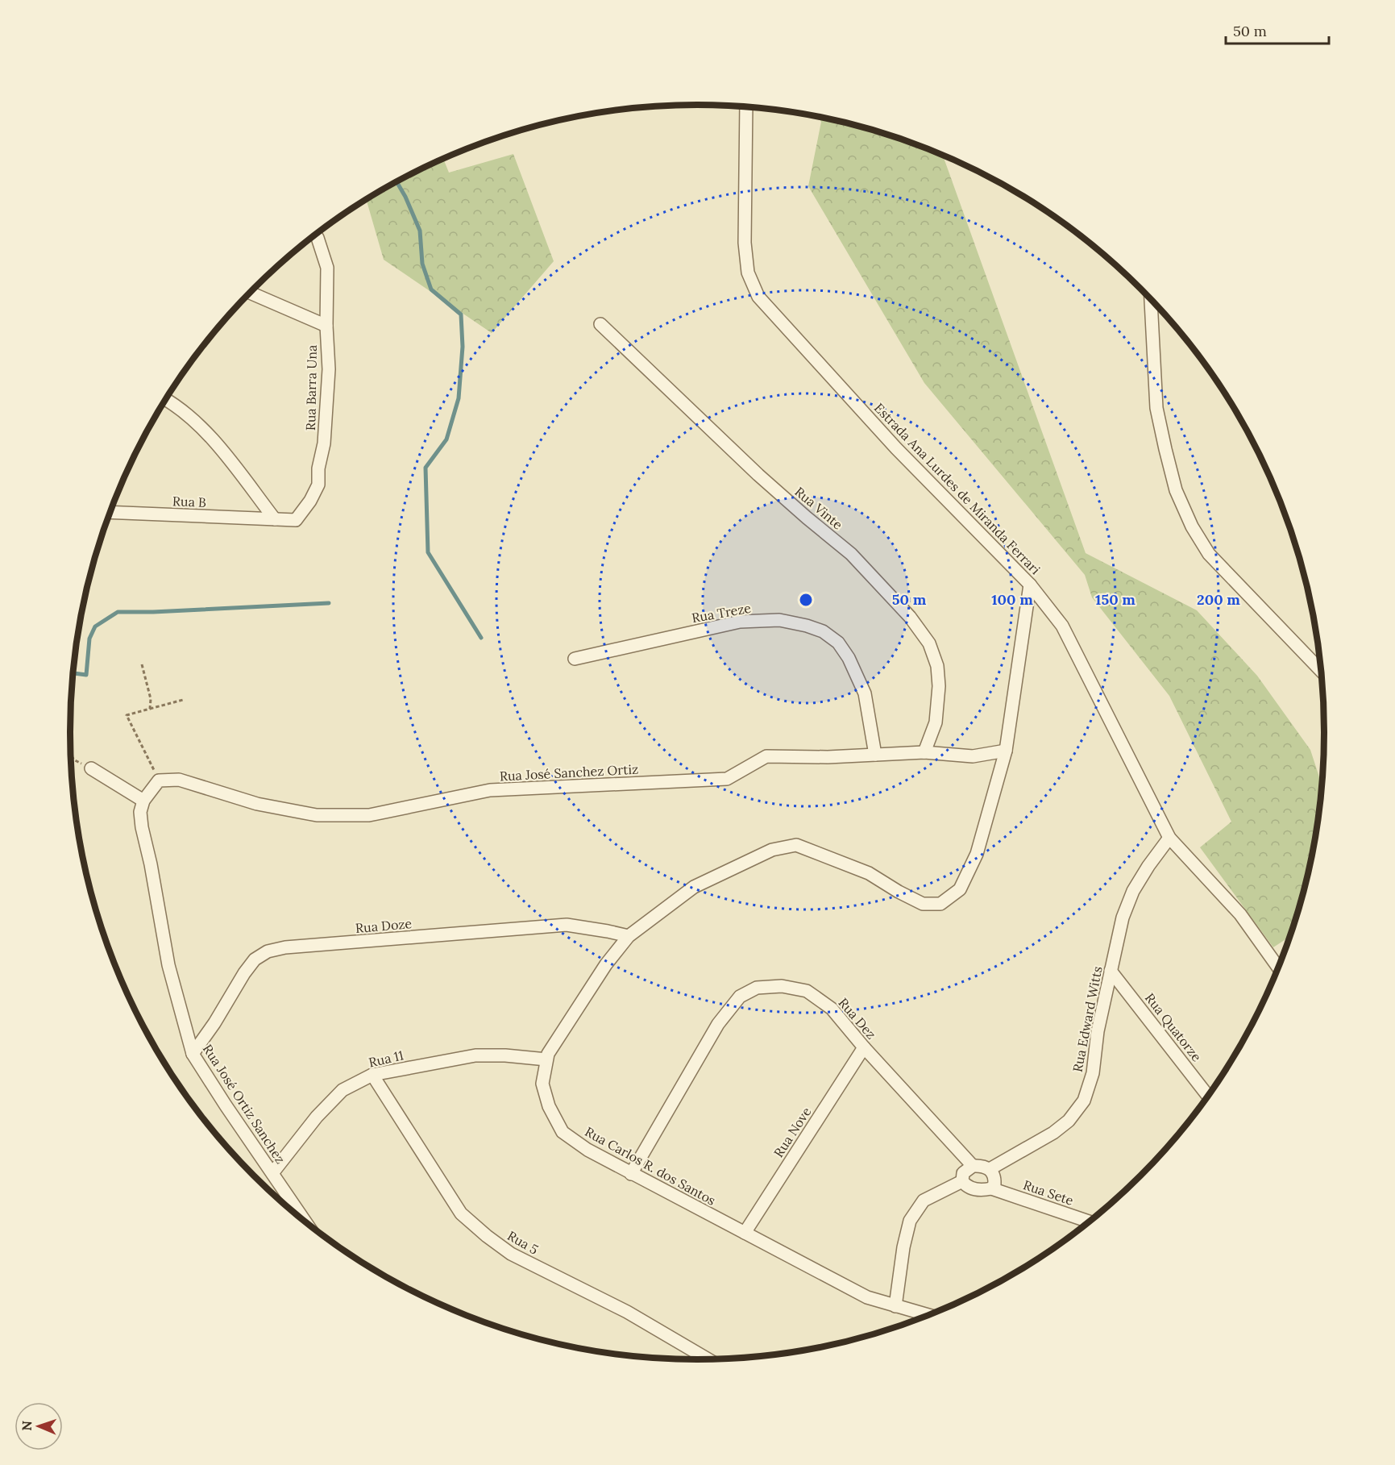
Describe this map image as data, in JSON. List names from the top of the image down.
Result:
{
  "streets": {
    "street": [
      "Rua Barra Una",
      "Estrada Ana Lurdes de Miranda Ferrari",
      "Rua B",
      "Rua Vinte",
      "Rua Treze",
      "Rua José Sanchez Ortiz",
      "Rua Doze",
      "Rua Dez",
      "Rua Edward Witts",
      "Rua Quatorze",
      "Rua 11",
      "Rua José Ortiz Sanchez",
      "Rua Nove",
      "Rua Carlos R. dos Santos",
      "Rua Sete",
      "Rua 5"
    ]
  },
  "crossings": [
    ["Rua Barra Una", "Rua B"],
    ["Estrada Ana Lurdes de Miranda Ferrari", "Rua Edward Witts"],
    ["Estrada Ana Lurdes de Miranda Ferrari", "Rua Carlos R. dos Santos"],
    ["Rua Vinte", "Rua José Sanchez Ortiz"],
    ["Rua Treze", "Rua José Sanchez Ortiz"],
    ["Rua José Sanchez Ortiz", "Rua Carlos R. dos Santos"],
    ["Rua Doze", "Rua José Ortiz Sanchez"],
    ["Rua Doze", "Rua Carlos R. dos Santos"],
    ["Rua Dez", "Rua Edward Witts"],
    ["Rua Dez", "Rua Nove"],
    ["Rua Dez", "Rua Carlos R. dos Santos"],
    ["Rua Dez", "Rua Sete"],
    ["Rua Edward Witts", "Rua Quatorze"],
    ["Rua Edward Witts", "Rua Sete"],
    ["Rua 11", "Rua José Ortiz Sanchez"],
    ["Rua 11", "Rua Carlos R. dos Santos"],
    ["Rua 11", "Rua 5"],
    ["Rua Nove", "Rua Carlos R. dos Santos"]
  ],
  "scale_bar": "50 m",
  "north": "left",
  "rings": [
    "50 m",
    "100 m",
    "150 m",
    "200 m"
  ]
}
